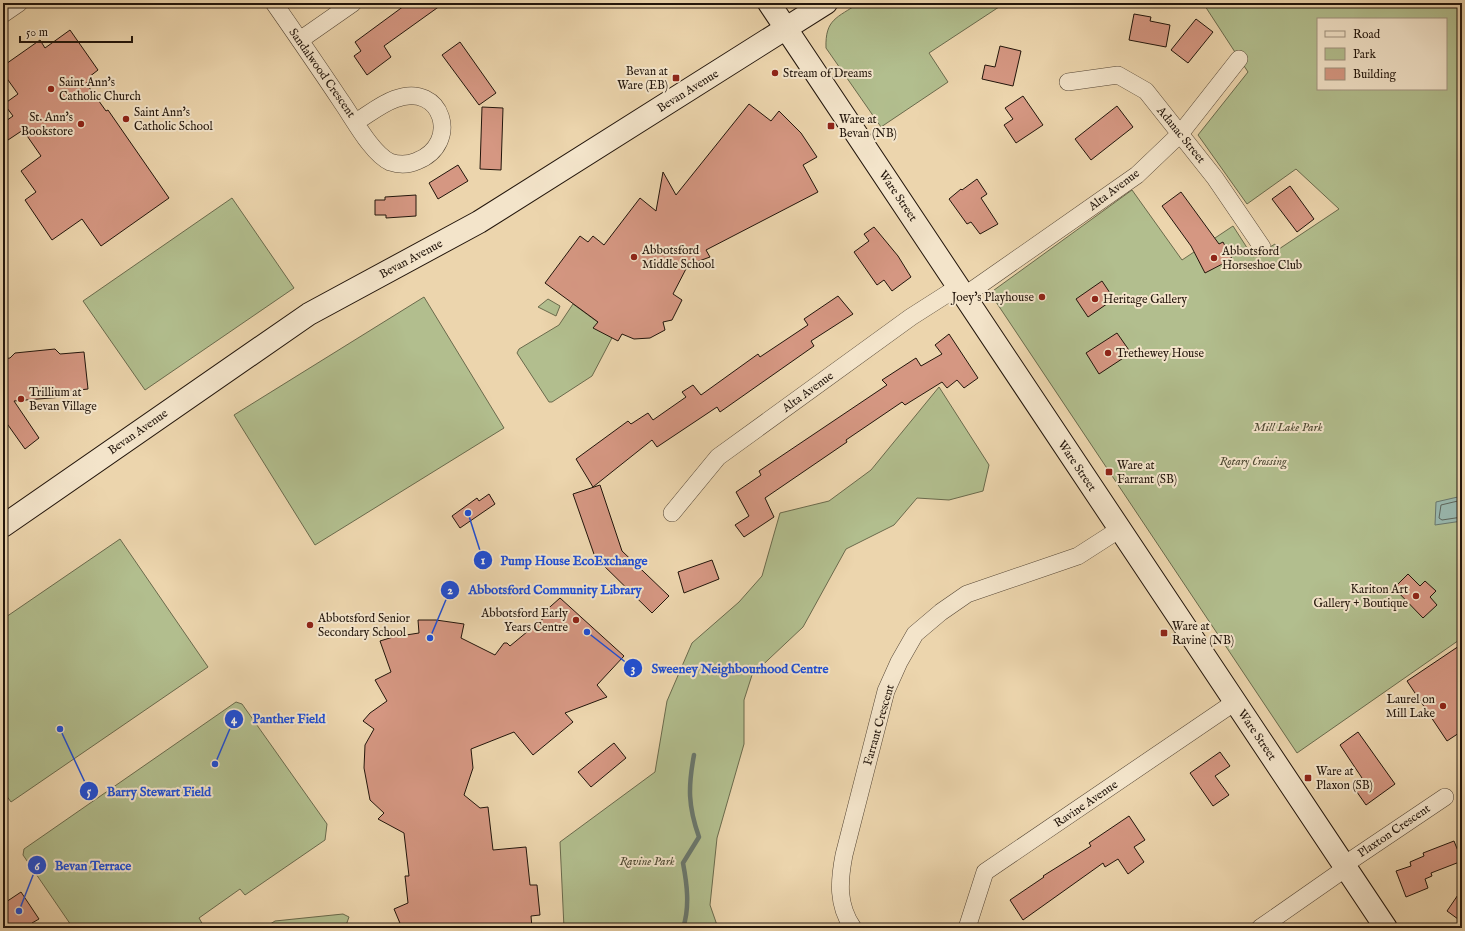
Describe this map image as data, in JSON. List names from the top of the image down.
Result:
{
  "streets": {
    "main road": ["Bevan Avenue", "Ware Street"],
    "street": [
      "Sandalwood Crescent",
      "Adanac Street",
      "Alta Avenue",
      "Farrant Crescent",
      "Ravine Avenue",
      "Plaxton Crescent"
    ]
  },
  "crossings": [
    ["Bevan Avenue", "Ware Street"],
    ["Adanac Street", "Alta Avenue"],
    ["Alta Avenue", "Ware Street"],
    ["Ware Street", "Farrant Crescent"],
    ["Ware Street", "Ravine Avenue"],
    ["Ware Street", "Plaxton Crescent"]
  ],
  "parks": ["Mill Lake Park", "Rotary Crossing", "Ravine Park"],
  "places": {
    "other": [
      "Stream of Dreams",
      "Saint Ann's Catholic Church",
      "Saint Ann's Catholic School",
      "St. Ann's Bookstore",
      "Abbotsford Middle School",
      "Abbotsford Horseshoe Club",
      "Joey's Playhouse",
      "Heritage Gallery",
      "Trethewey House",
      "Trillium at Bevan Village",
      "Pump House EcoExchange",
      "Kariton Art Gallery + Boutique",
      "Abbotsford Early Years Centre",
      "Abbotsford Senior Secondary School",
      "Sweeney Neighbourhood Centre",
      "Abbotsford Community Library",
      "Laurel on Mill Lake",
      "Barry Stewart Field",
      "Panther Field",
      "Bevan Terrace"
    ],
    "transit": [
      "Bevan at Ware (EB)",
      "Ware at Bevan (NB)",
      "Ware at Farrant (SB)",
      "Ware at Ravine (NB)",
      "Ware at Plaxon (SB)"
    ]
  },
  "legend": ["Road", "Park", "Building"],
  "scale_bar": "50 m"
}
